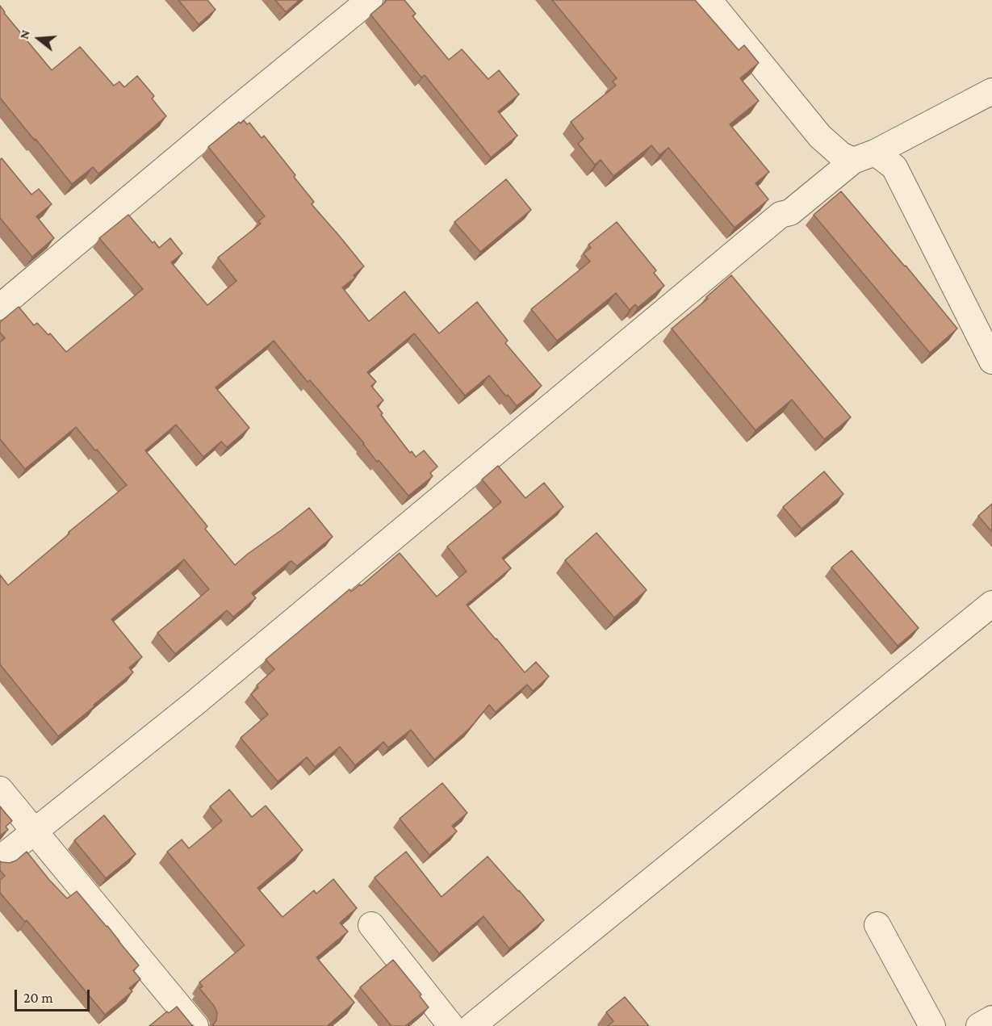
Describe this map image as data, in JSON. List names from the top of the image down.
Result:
{
  "scale_bar": "20 m",
  "north": "left"
}
